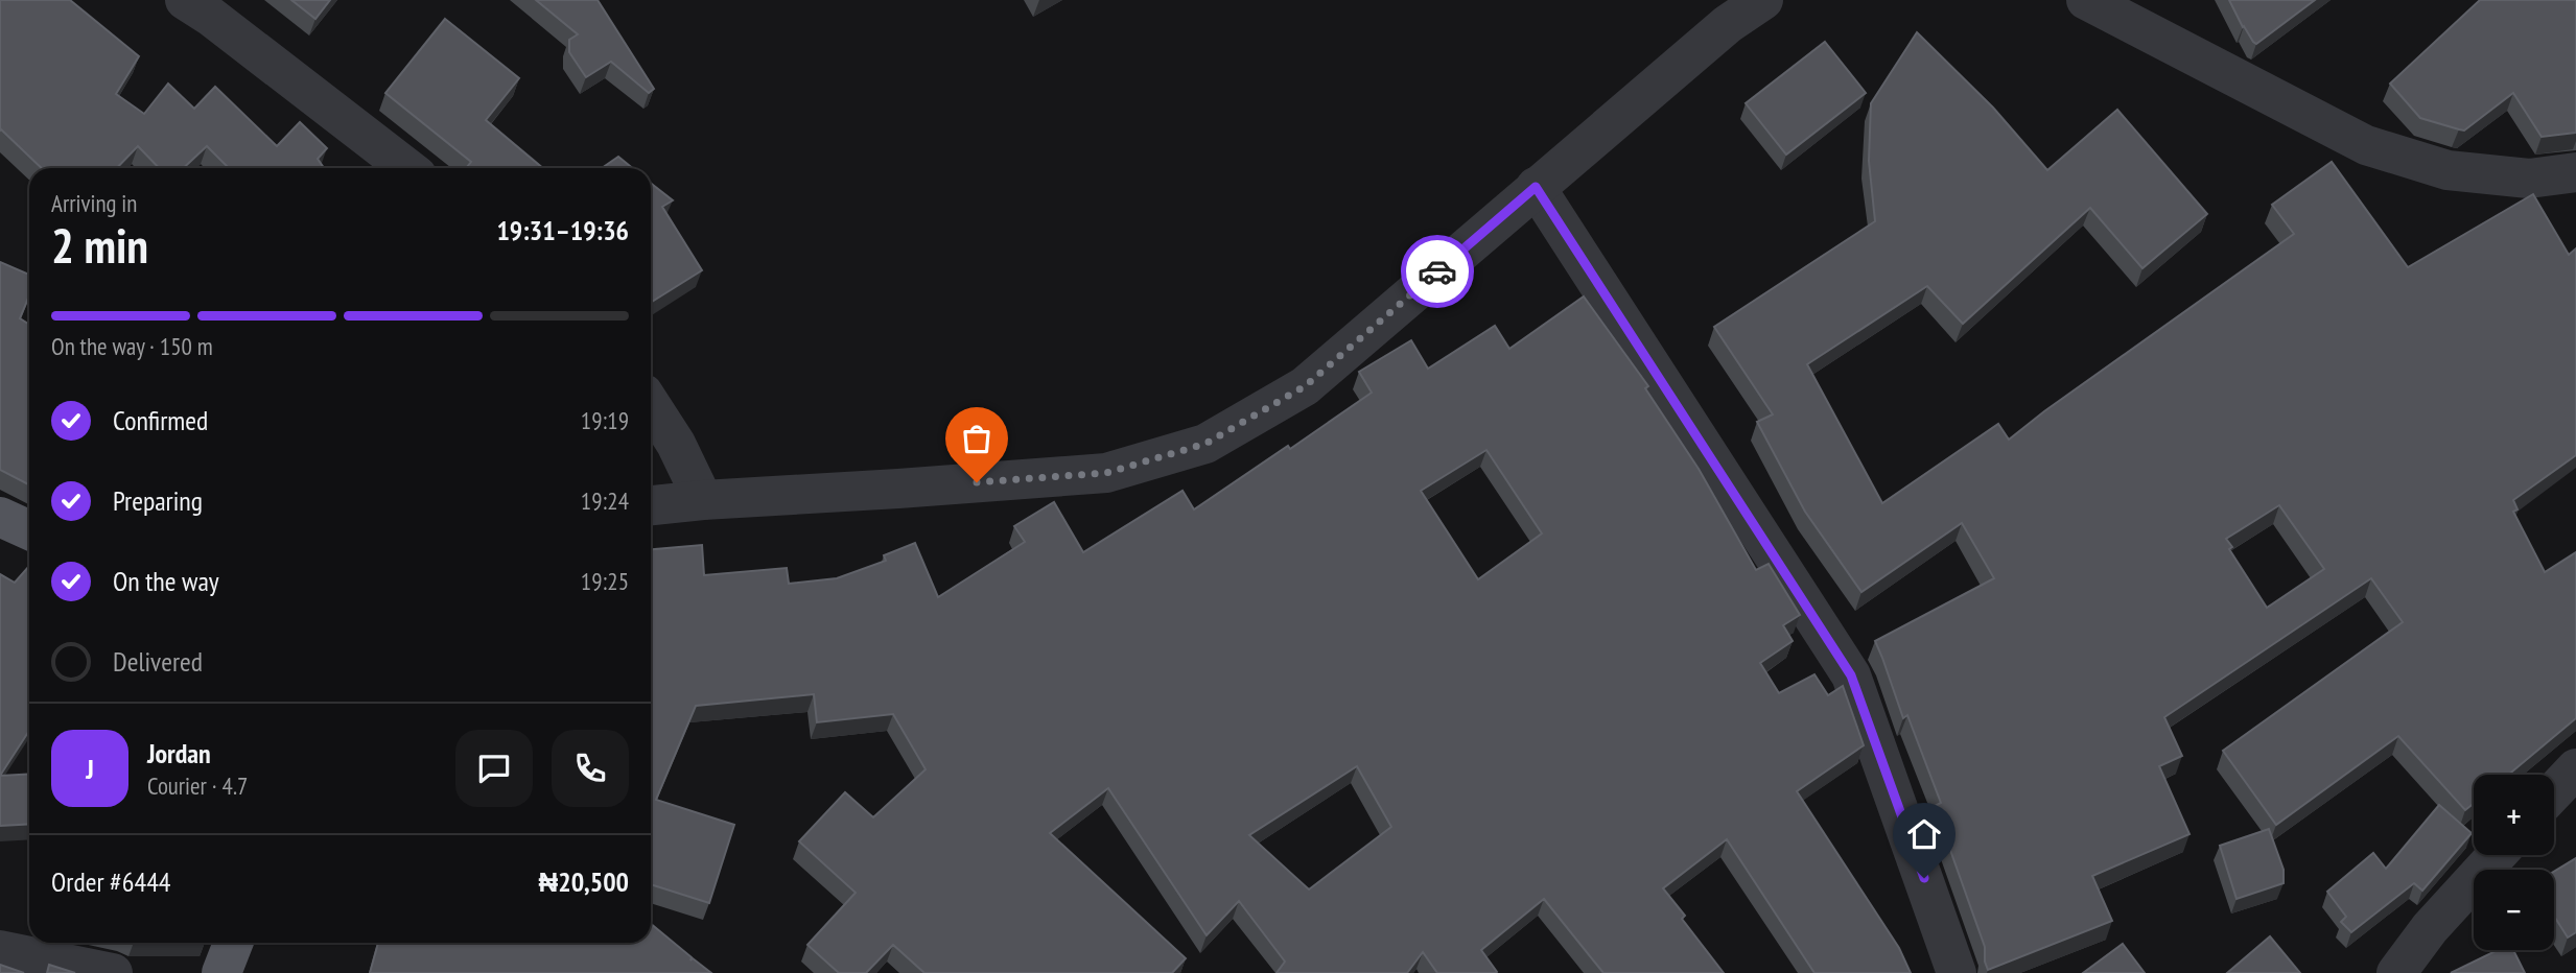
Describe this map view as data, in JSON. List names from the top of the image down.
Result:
{
  "page": {
    "heading": ["2 min", "Arriving in", "19:31–19:36"],
    "panel": [
      "Jordan",
      "Courier · 4.7",
      "Order #6444",
      "₦20,500"
    ],
    "bar": "On the way · 150 m",
    "list": [
      ["Confirmed", "19:19"],
      ["Preparing", "19:24"],
      ["On the way", "19:25"],
      "Delivered"
    ],
    "round": "J",
    "map_buttons": ["+", "−"]
  }
}
